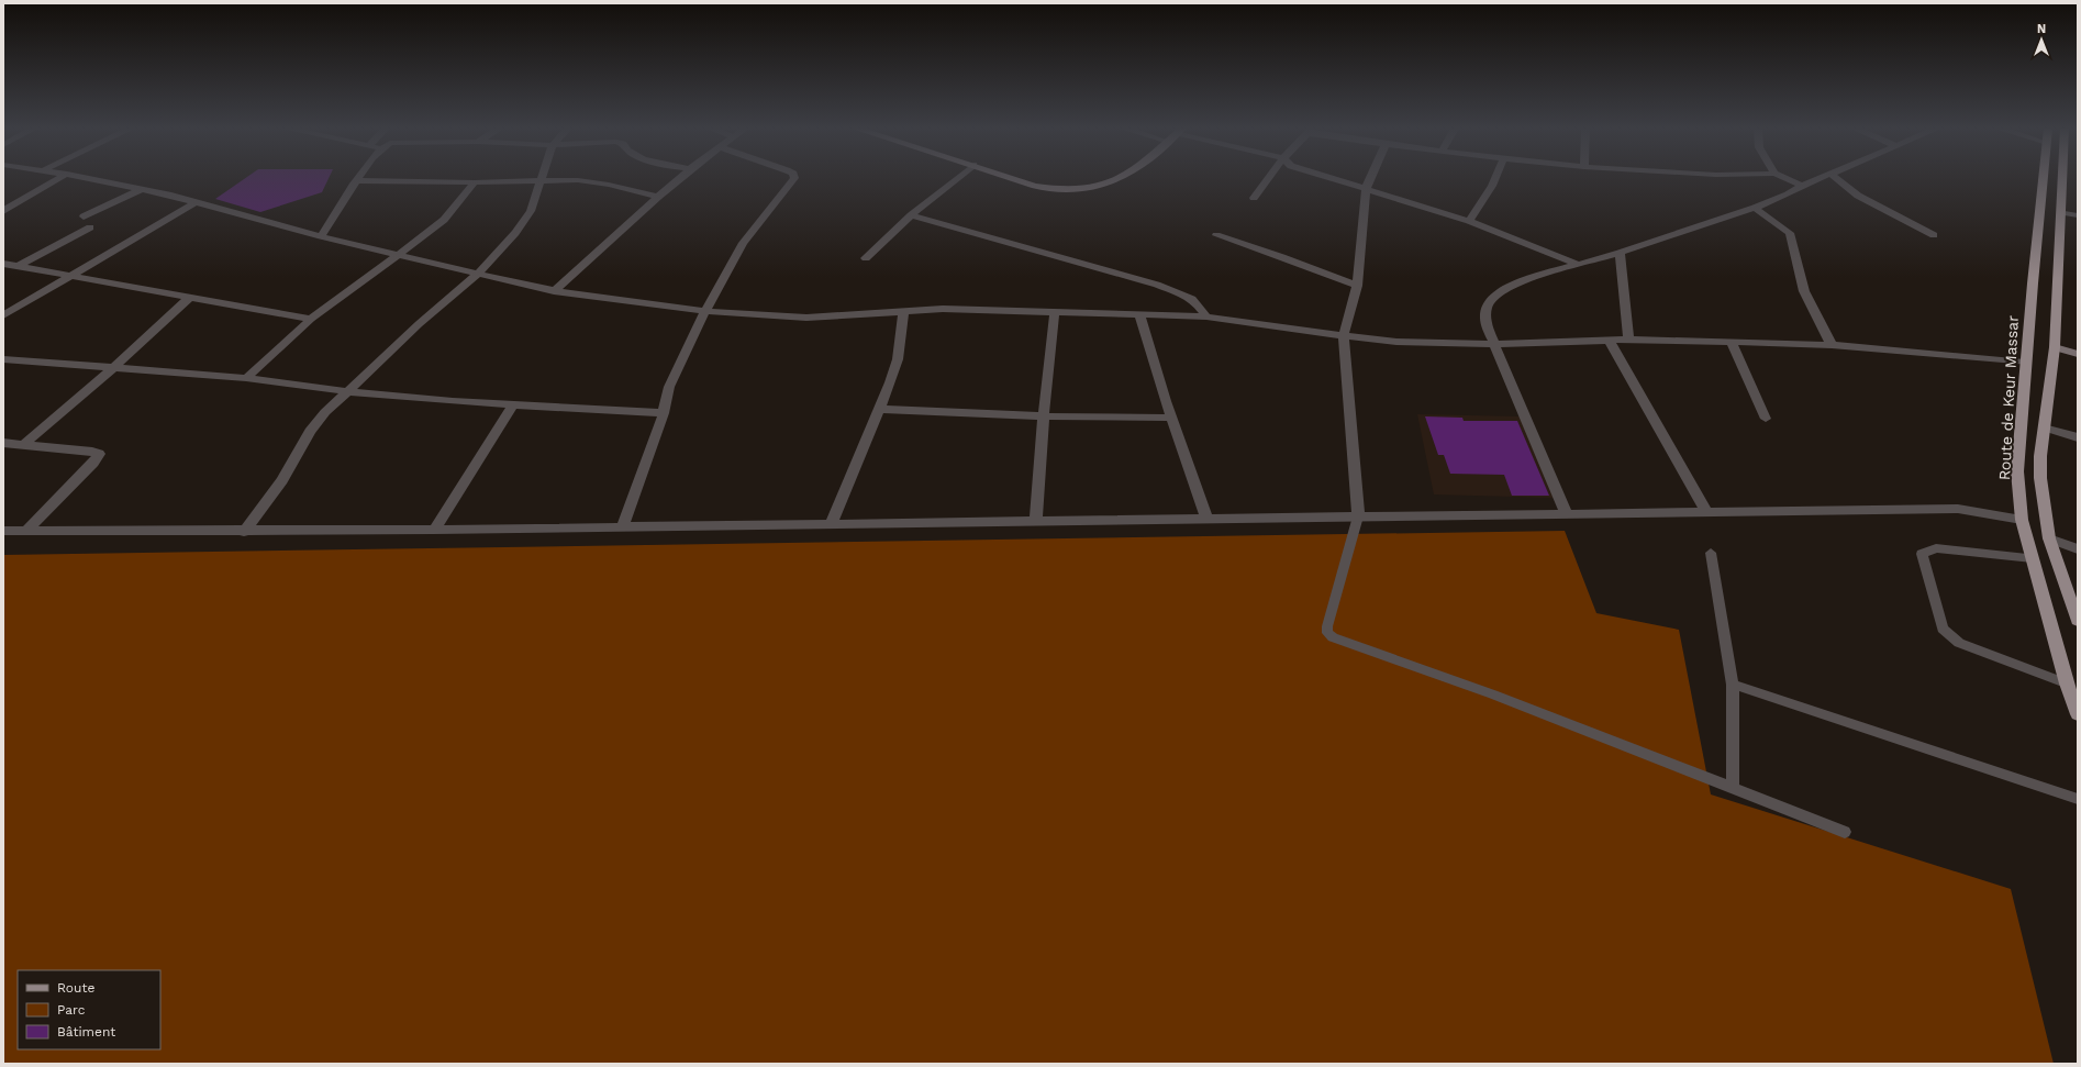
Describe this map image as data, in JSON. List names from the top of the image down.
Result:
{
  "streets": {
    "main road": ["Route de Keur Massar"]
  },
  "legend": ["Route", "Parc", "Bâtiment"],
  "north": "top"
}
